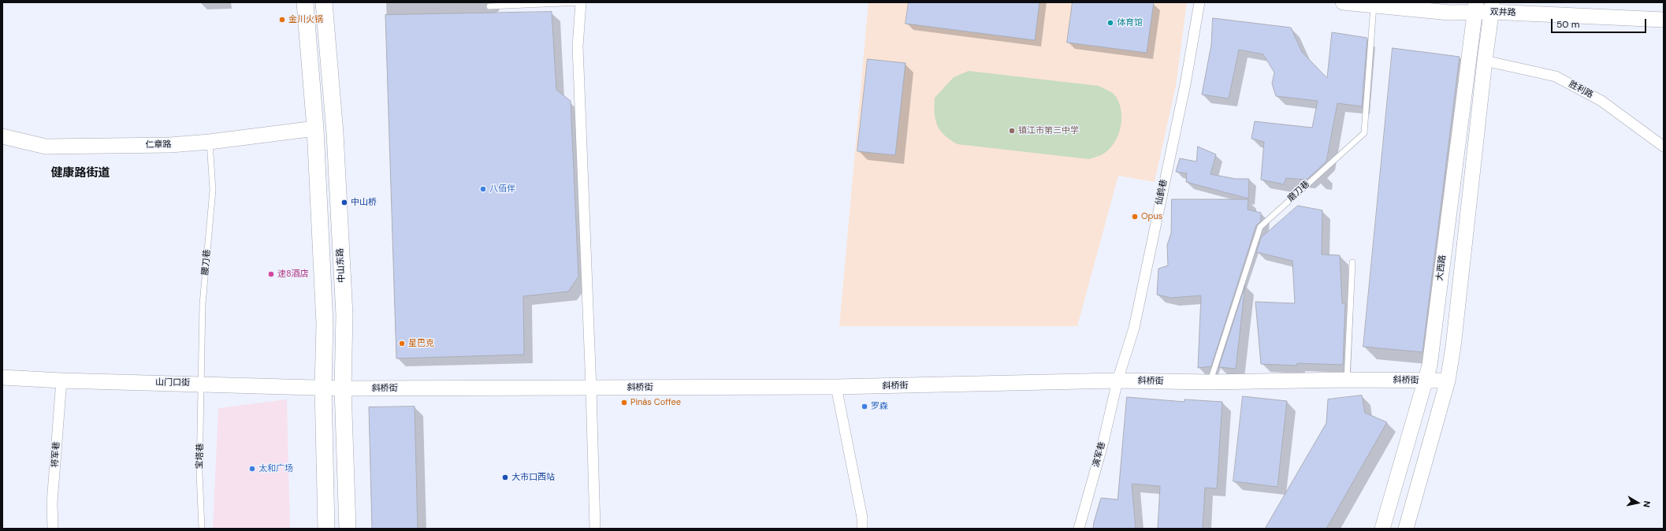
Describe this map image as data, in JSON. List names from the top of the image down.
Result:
{
  "streets": {
    "main road": ["中山东路"],
    "street": [
      "双井路",
      "胜利路",
      "仁章路",
      "仙鹤巷",
      "大西路",
      "斜桥街",
      "山门口街",
      "将军巷",
      "演军巷"
    ],
    "lane": ["磨刀巷", "腰刀巷", "宝塔巷"]
  },
  "crossings": [
    ["双井路", "磨刀巷"],
    ["双井路", "大西路"],
    ["仁章路", "腰刀巷"],
    ["磨刀巷", "斜桥街"],
    ["仙鹤巷", "斜桥街"],
    ["仙鹤巷", "演军巷"],
    ["腰刀巷", "山门口街"],
    ["腰刀巷", "宝塔巷"],
    ["中山东路", "斜桥街"],
    ["中山东路", "山门口街"],
    ["大西路", "斜桥街"],
    ["斜桥街", "山门口街"],
    ["斜桥街", "演军巷"],
    ["山门口街", "将军巷"],
    ["山门口街", "宝塔巷"]
  ],
  "districts": ["健康路街道"],
  "places": [
    "金川火锅",
    "体育馆",
    "镇江市第三中学",
    "八佰伴",
    "中山桥",
    "Opus",
    "速8酒店",
    "星巴克",
    "Pinás Coffee",
    "罗森",
    "太和广场",
    "大市口西站"
  ],
  "scale_bar": "50 m",
  "north": "right"
}
